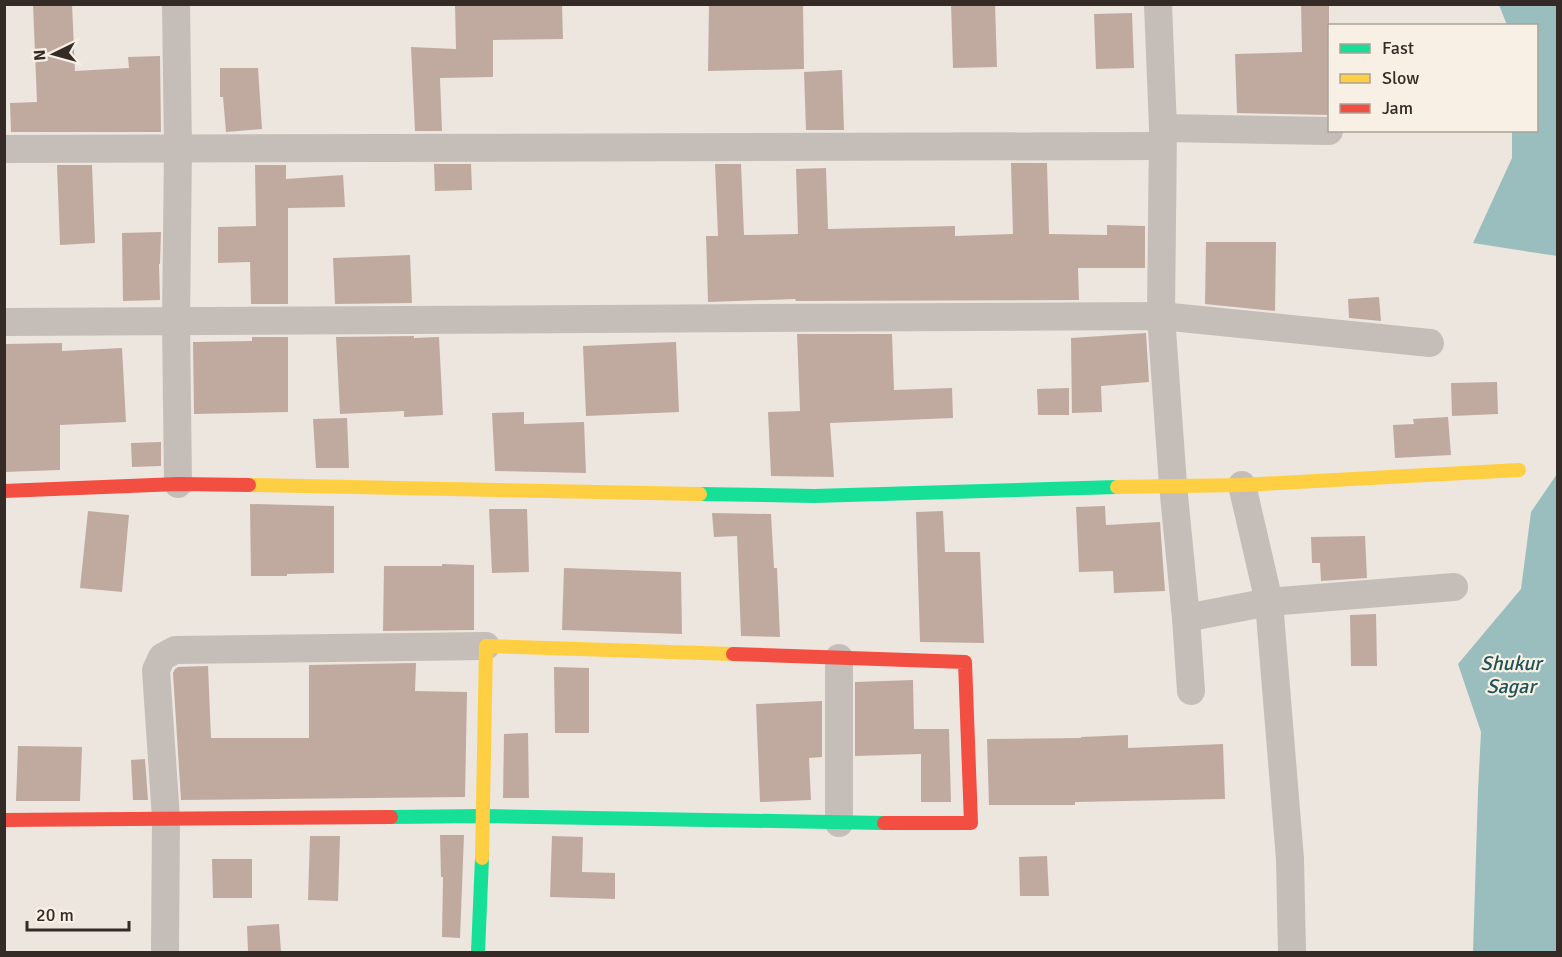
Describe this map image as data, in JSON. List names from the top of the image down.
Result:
{
  "water": ["Shukur Sagar"],
  "legend": ["Fast", "Slow", "Jam"],
  "scale_bar": "20 m",
  "north": "left"
}
